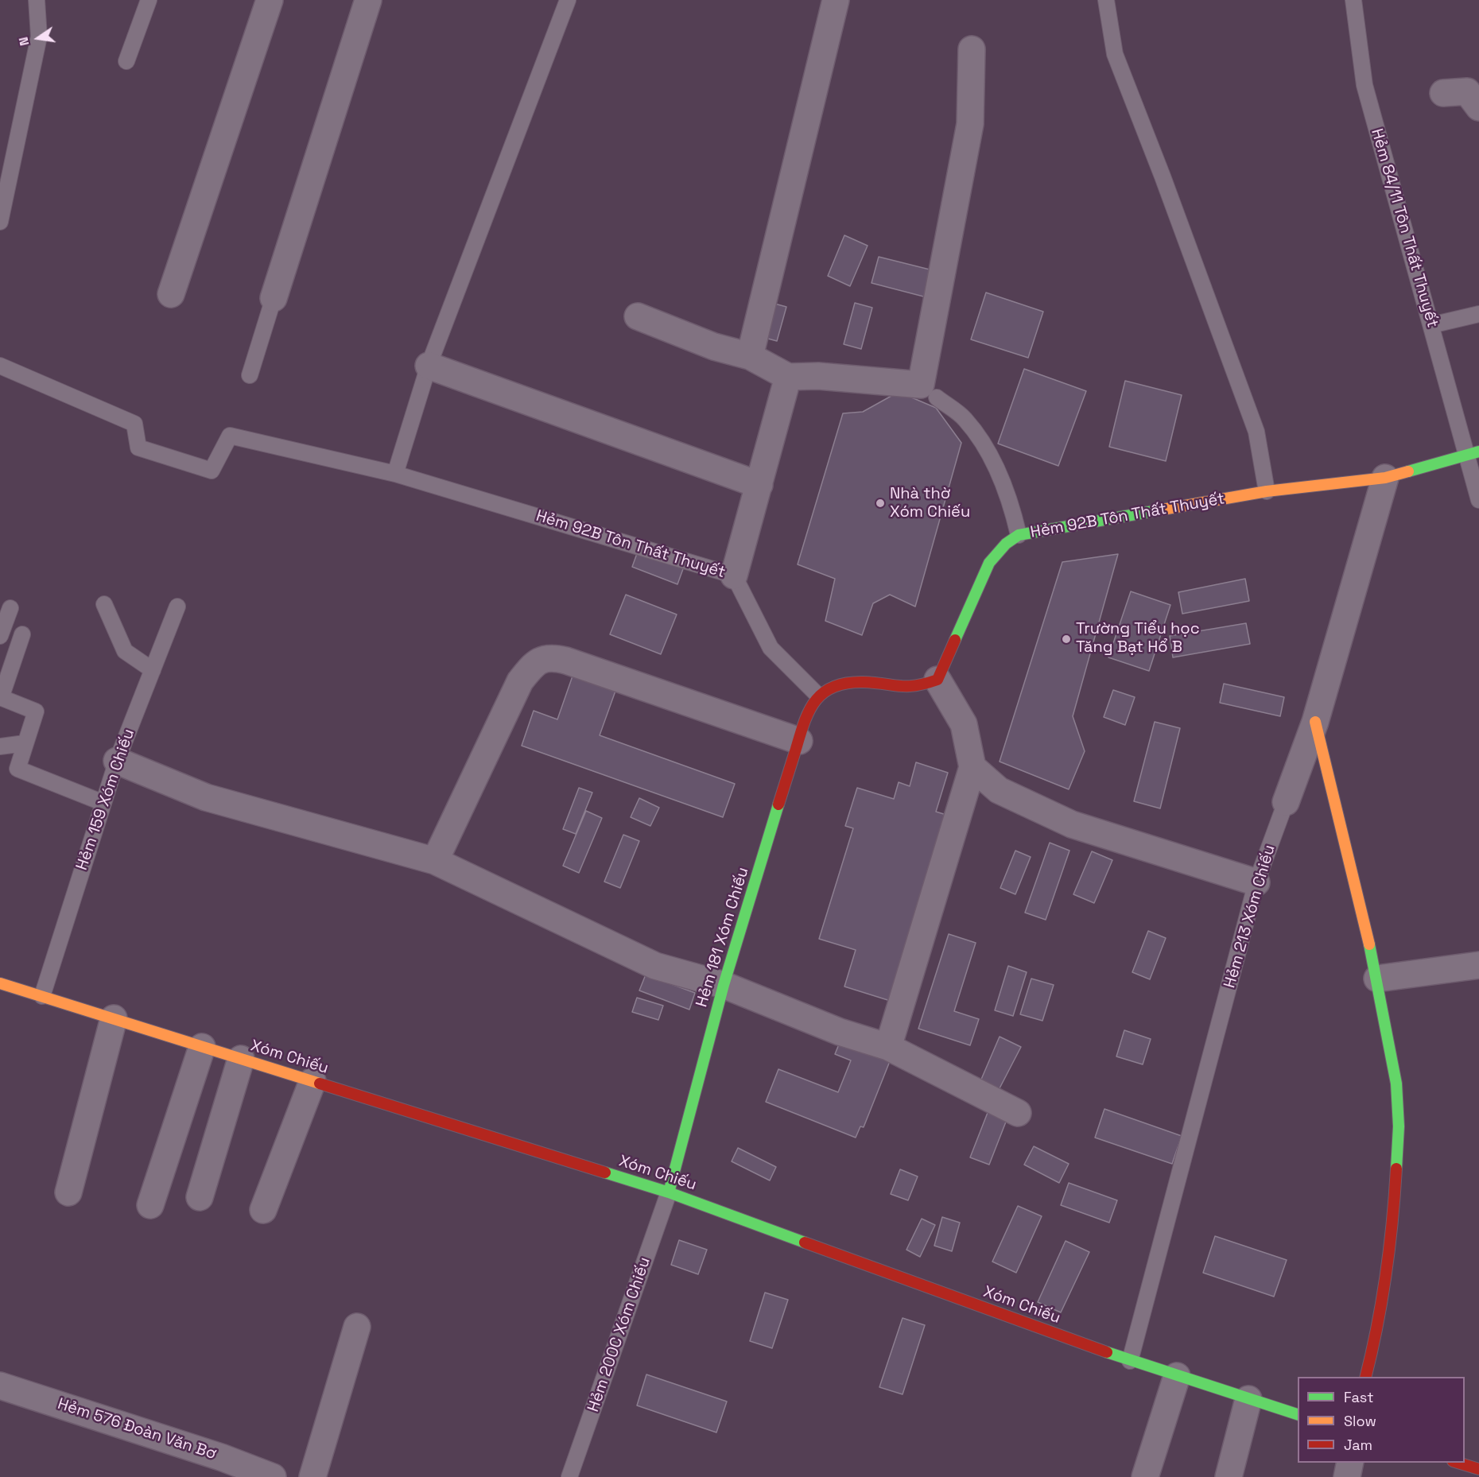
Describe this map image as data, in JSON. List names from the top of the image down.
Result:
{
  "streets": {
    "street": [
      "Hẻm 92B Tôn Thất Thuyết",
      "Hẻm 213 Xóm Chiếu",
      "Hẻm 181 Xóm Chiếu",
      "Xóm Chiếu",
      "Hẻm 576 Đoàn Văn Bơ"
    ],
    "lane": ["Hẻm 84/11 Tôn Thất Thuyết", "Hẻm 159 Xóm Chiếu", "Hẻm 200C Xóm Chiếu"]
  },
  "crossings": [
    ["Hẻm 84/11 Tôn Thất Thuyết", "Hẻm 92B Tôn Thất Thuyết"],
    ["Hẻm 92B Tôn Thất Thuyết", "Hẻm 213 Xóm Chiếu"],
    ["Hẻm 92B Tôn Thất Thuyết", "Hẻm 181 Xóm Chiếu"],
    ["Hẻm 159 Xóm Chiếu", "Xóm Chiếu"],
    ["Hẻm 213 Xóm Chiếu", "Xóm Chiếu"],
    ["Hẻm 181 Xóm Chiếu", "Xóm Chiếu"],
    ["Hẻm 181 Xóm Chiếu", "Hẻm 200C Xóm Chiếu"],
    ["Xóm Chiếu", "Hẻm 200C Xóm Chiếu"]
  ],
  "places": ["Nhà thờ Xóm Chiếu", "Trường Tiểu học Tăng Bạt Hổ B"],
  "legend": ["Fast", "Slow", "Jam"],
  "north": "left"
}
